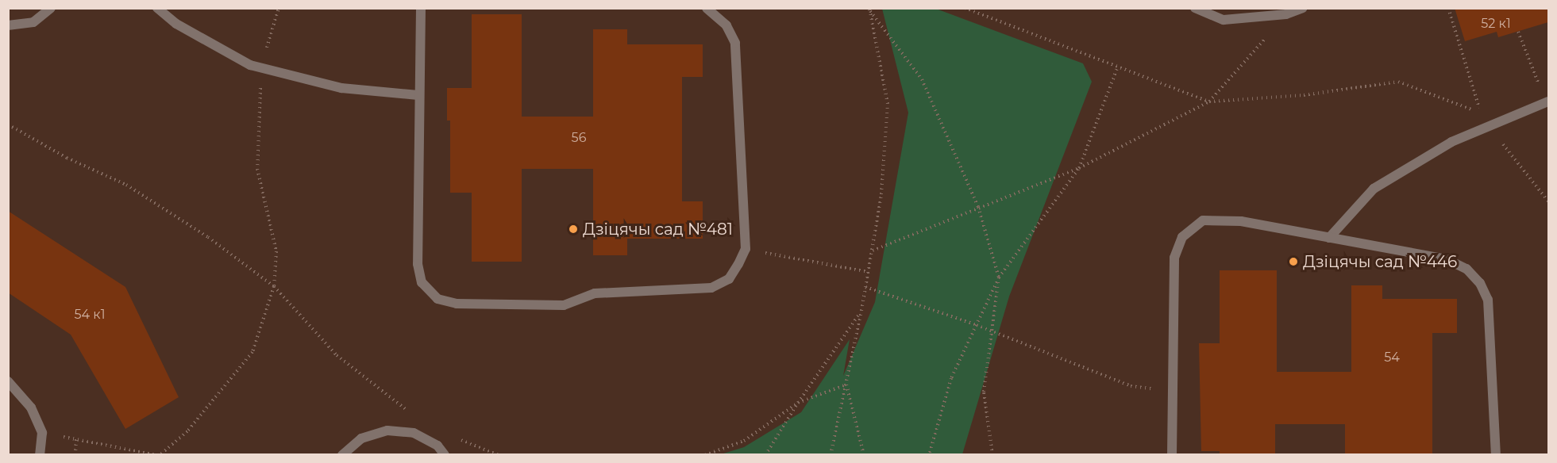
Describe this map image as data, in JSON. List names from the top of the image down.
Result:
{
  "places": ["Дзіцячы сад №481", "Дзіцячы сад №446"],
  "house_numbers": [
    "52 к1",
    "56",
    "54 к1",
    "54"
  ]
}
